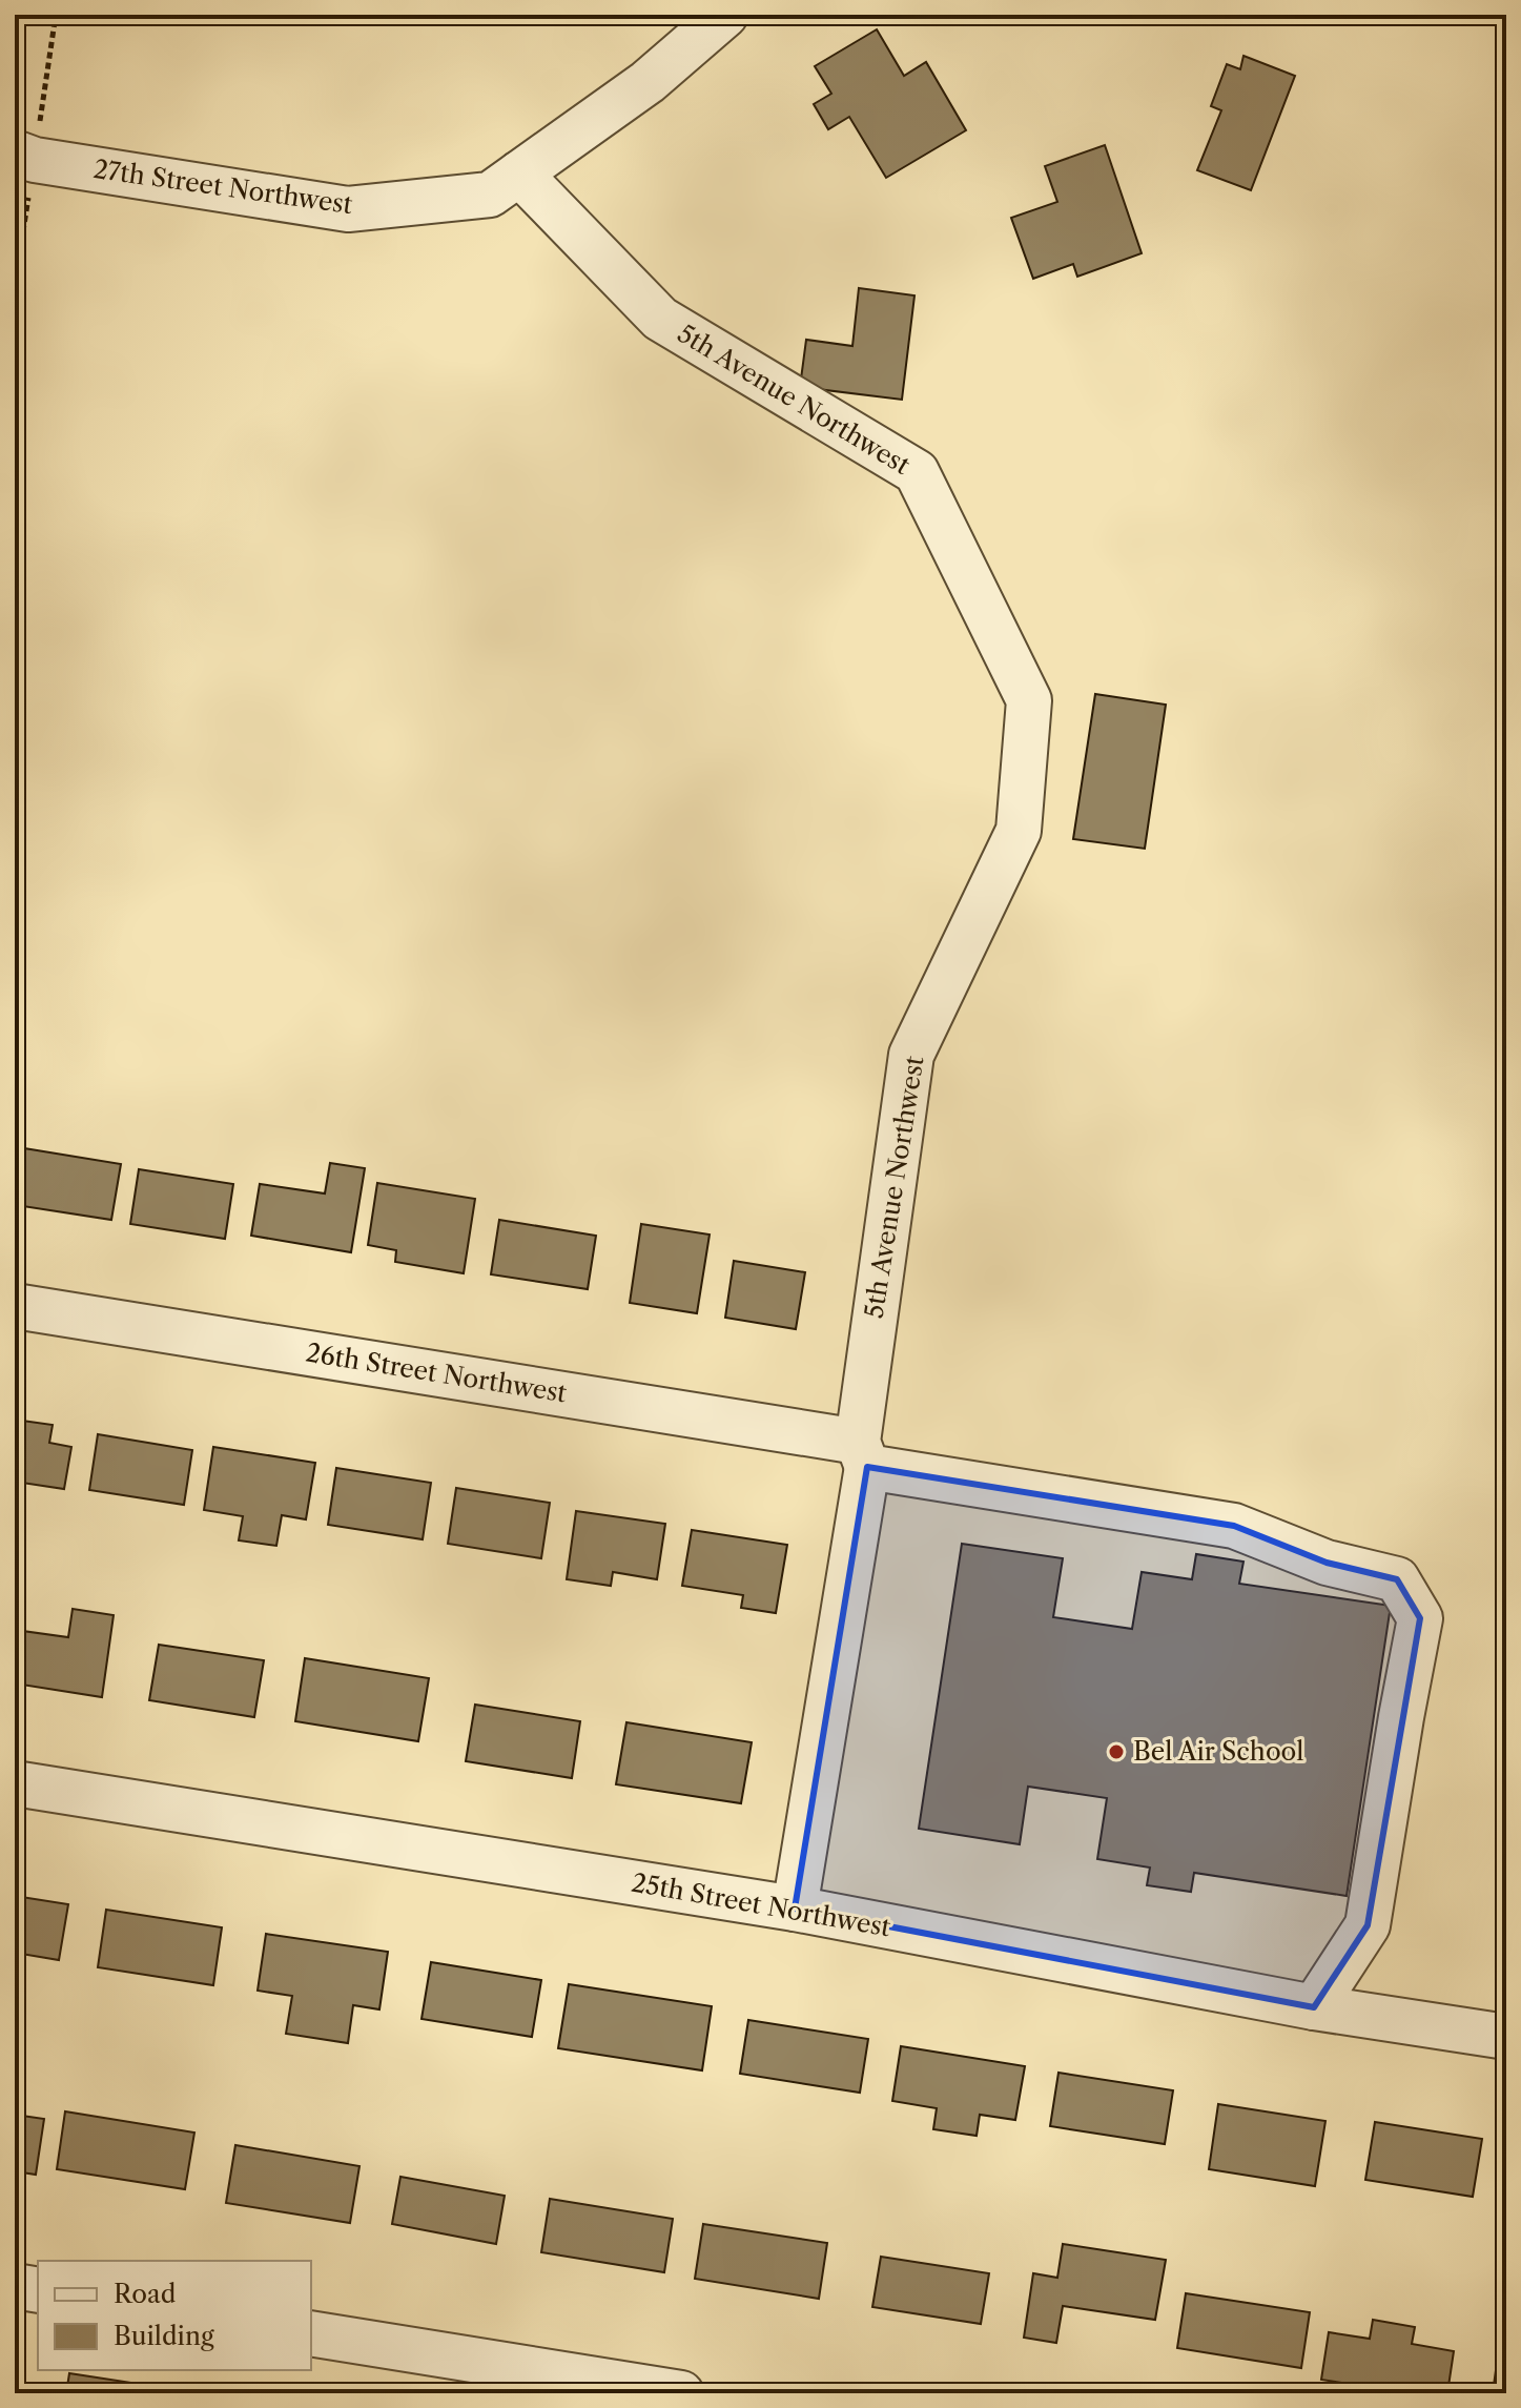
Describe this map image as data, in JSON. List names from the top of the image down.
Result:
{
  "streets": {
    "street": [
      "27th Street Northwest",
      "5th Avenue Northwest",
      "26th Street Northwest",
      "25th Street Northwest"
    ]
  },
  "crossings": [
    ["27th Street Northwest", "5th Avenue Northwest"],
    ["5th Avenue Northwest", "26th Street Northwest"],
    ["5th Avenue Northwest", "25th Street Northwest"],
    ["26th Street Northwest", "25th Street Northwest"]
  ],
  "places": ["Bel Air School"],
  "legend": ["Road", "Building"]
}
